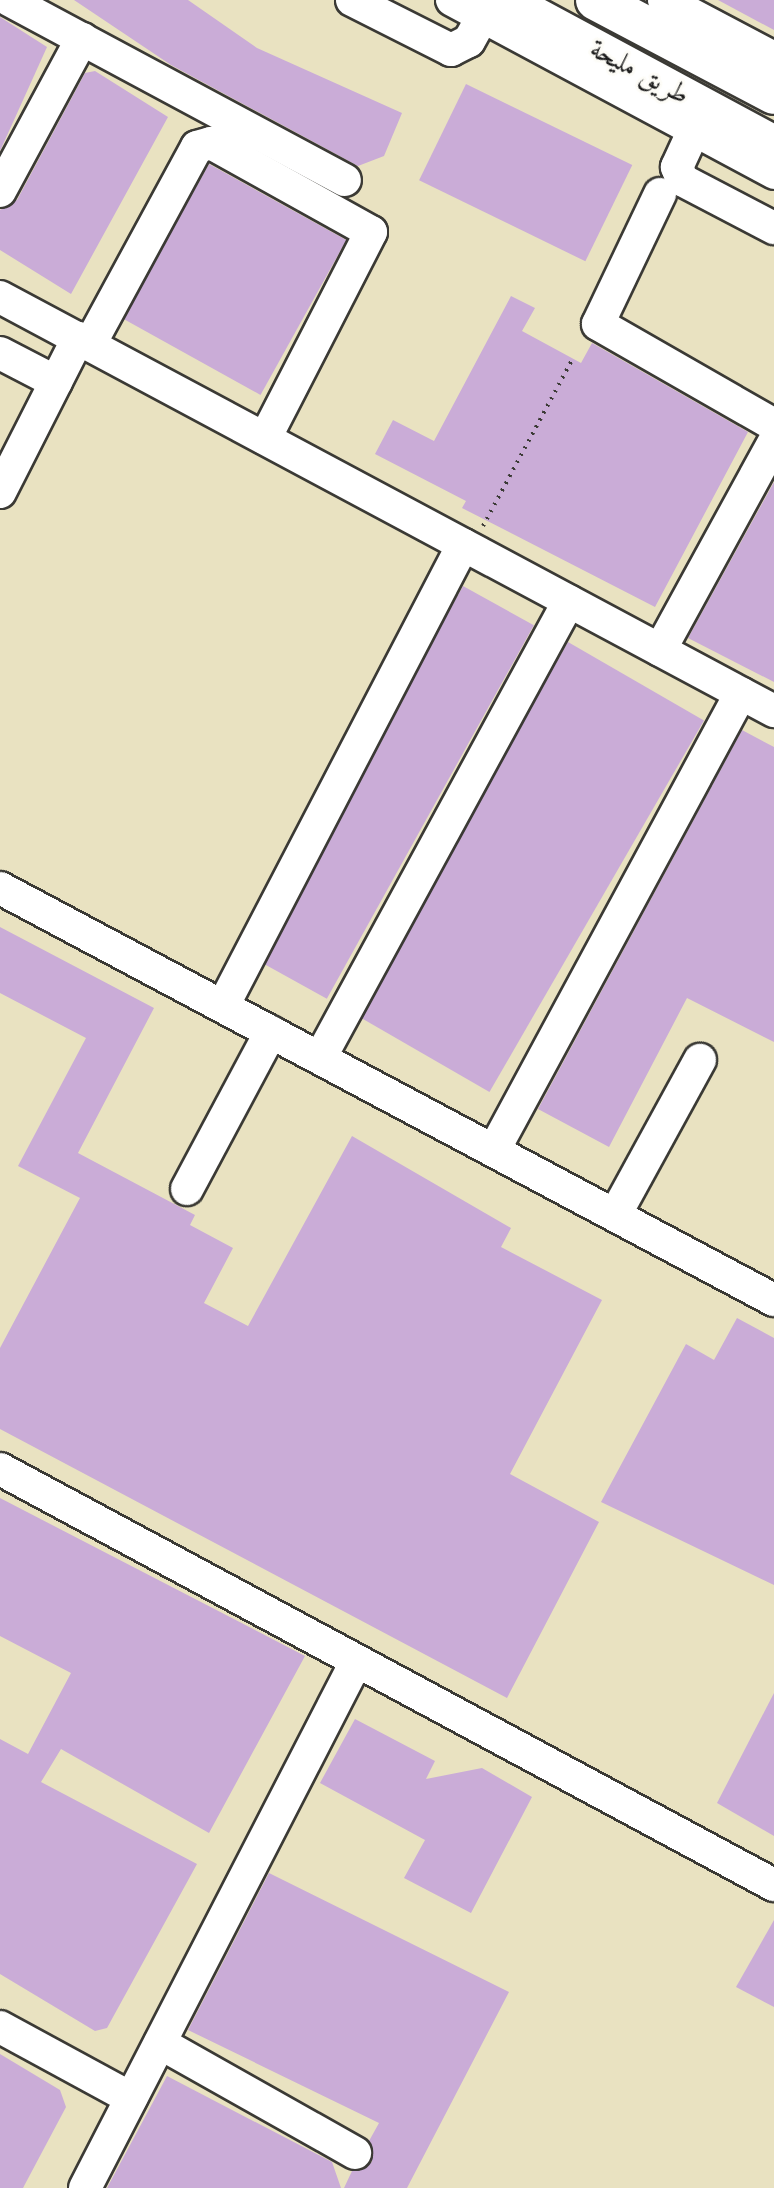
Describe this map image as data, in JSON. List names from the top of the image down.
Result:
{
  "streets": {
    "main road": ["طريق مليحة"]
  }
}
